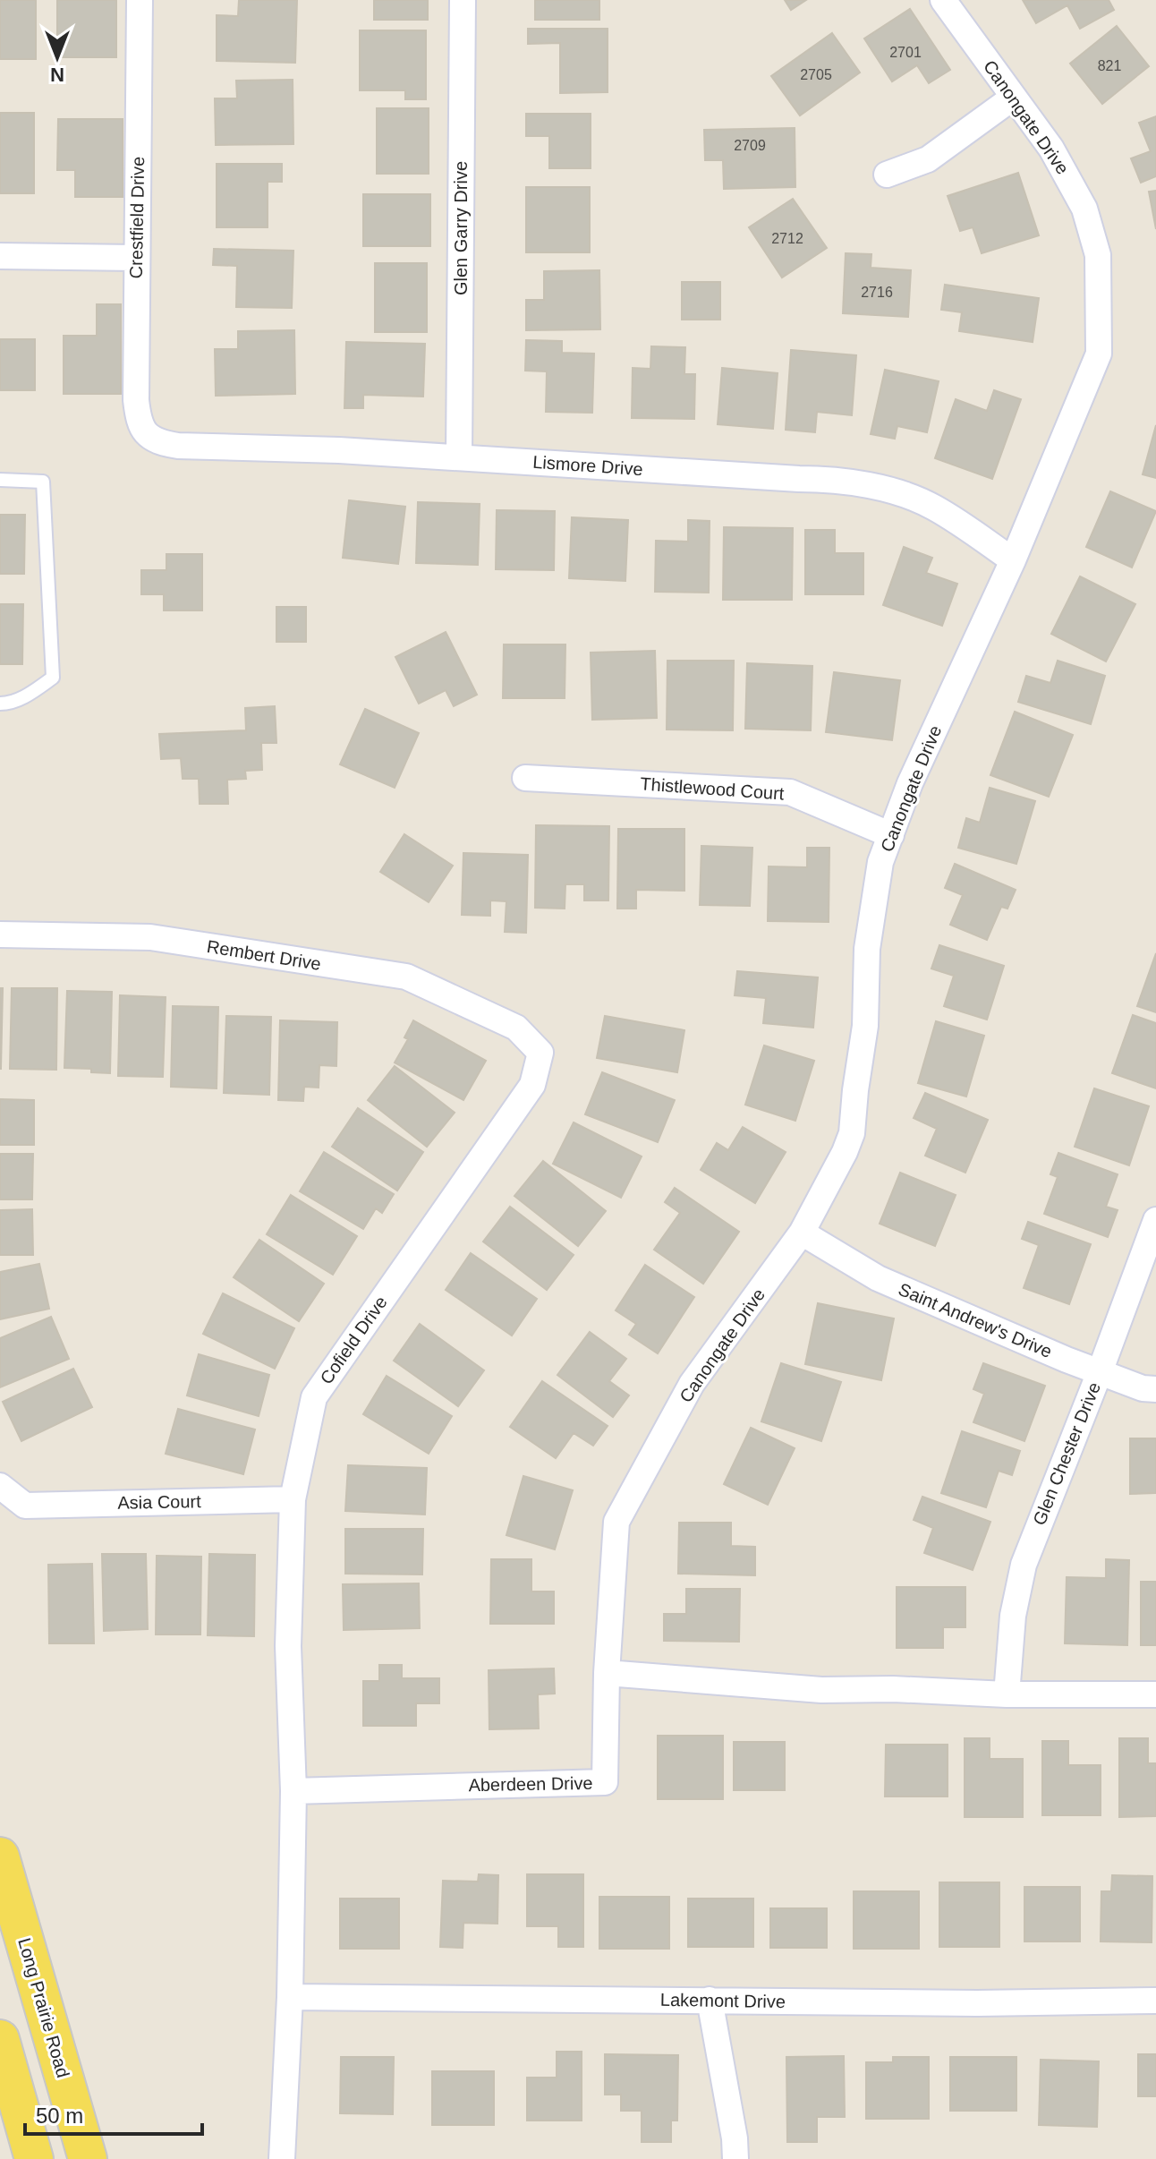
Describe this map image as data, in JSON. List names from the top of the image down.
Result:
{
  "streets": {
    "main road": ["Long Prairie Road"],
    "street": [
      "Canongate Drive",
      "Crestfield Drive",
      "Glen Garry Drive",
      "Lismore Drive",
      "Thistlewood Court",
      "Rembert Drive",
      "Saint Andrew's Drive",
      "Cofield Drive",
      "Glen Chester Drive",
      "Asia Court",
      "Aberdeen Drive",
      "Lakemont Drive"
    ]
  },
  "crossings": [
    ["Canongate Drive", "Lismore Drive"],
    ["Canongate Drive", "Thistlewood Court"],
    ["Canongate Drive", "Saint Andrew's Drive"],
    ["Canongate Drive", "Aberdeen Drive"],
    ["Crestfield Drive", "Lismore Drive"],
    ["Glen Garry Drive", "Lismore Drive"],
    ["Rembert Drive", "Cofield Drive"],
    ["Saint Andrew's Drive", "Glen Chester Drive"],
    ["Cofield Drive", "Asia Court"],
    ["Cofield Drive", "Aberdeen Drive"]
  ],
  "house_numbers": [
    "2701",
    "821",
    "2705",
    "2709",
    "2712",
    "2716"
  ],
  "scale_bar": "50 m",
  "north": "bottom"
}
